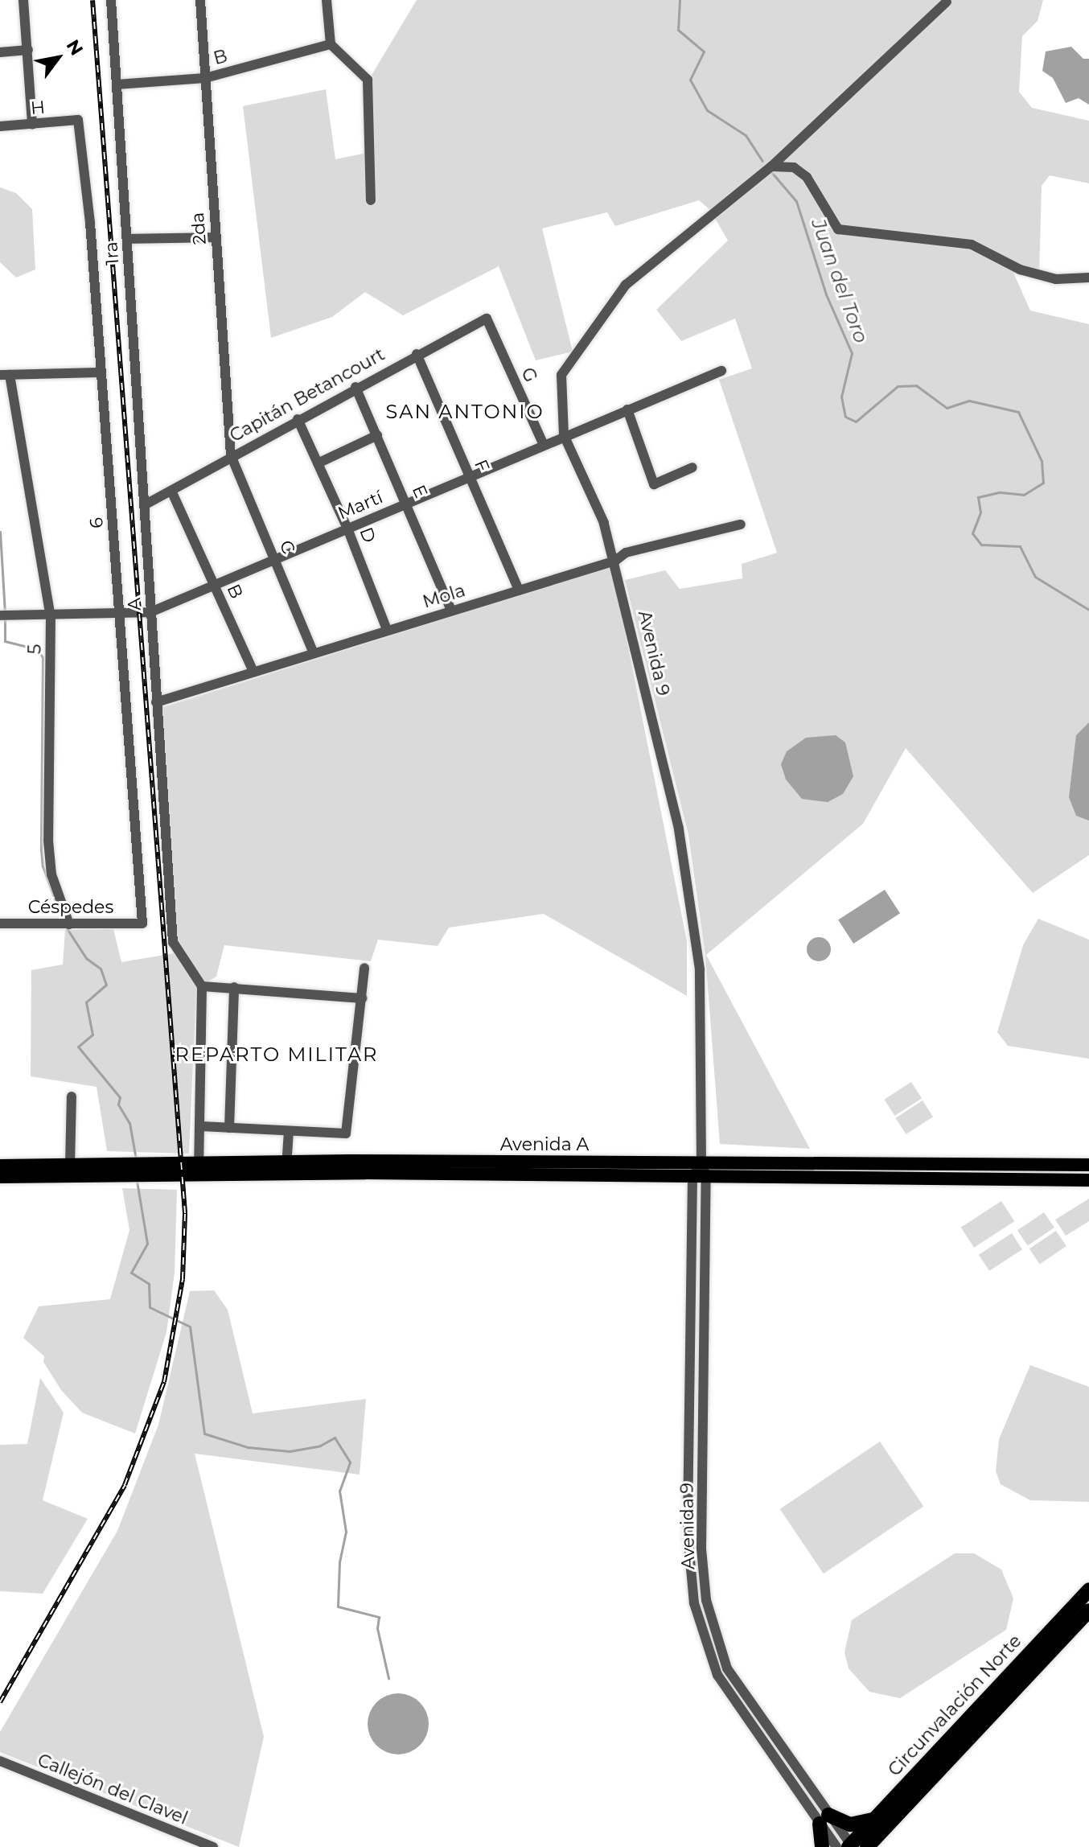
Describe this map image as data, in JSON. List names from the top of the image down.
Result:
{
  "streets": {
    "highway": ["Circunvalación Norte"],
    "main road": ["Avenida A"],
    "street": [
      "B",
      "H",
      "2da",
      "1ra",
      "G",
      "Capitán Betancourt",
      "F",
      "E",
      "Martí",
      "6",
      "D",
      "C",
      "Mola",
      "A",
      "5",
      "Avenida 9",
      "Céspedes",
      "Callejón del Clavel"
    ]
  },
  "crossings": [
    ["B", "2da"],
    ["B", "1ra"],
    ["B", "Capitán Betancourt"],
    ["B", "Martí"],
    ["B", "Mola"],
    ["H", "6"],
    ["2da", "Capitán Betancourt"],
    ["2da", "C"],
    ["1ra", "Capitán Betancourt"],
    ["1ra", "A"],
    ["G", "Capitán Betancourt"],
    ["G", "Martí"],
    ["Capitán Betancourt", "F"],
    ["Capitán Betancourt", "E"],
    ["Capitán Betancourt", "D"],
    ["Capitán Betancourt", "C"],
    ["Capitán Betancourt", "A"],
    ["F", "Martí"],
    ["F", "Mola"],
    ["E", "Martí"],
    ["E", "Mola"],
    ["Martí", "6"],
    ["Martí", "D"],
    ["Martí", "C"],
    ["Martí", "A"],
    ["Martí", "5"],
    ["Martí", "Avenida 9"],
    ["6", "Céspedes"],
    ["D", "Mola"],
    ["C", "Mola"],
    ["Mola", "A"],
    ["Mola", "Avenida 9"],
    ["5", "Céspedes"],
    ["Avenida 9", "Avenida A"],
    ["Avenida 9", "Circunvalación Norte"]
  ],
  "districts": ["SAN ANTONIO", "REPARTO MILITAR"],
  "water": ["Juan del Toro"],
  "north": "top right"
}
